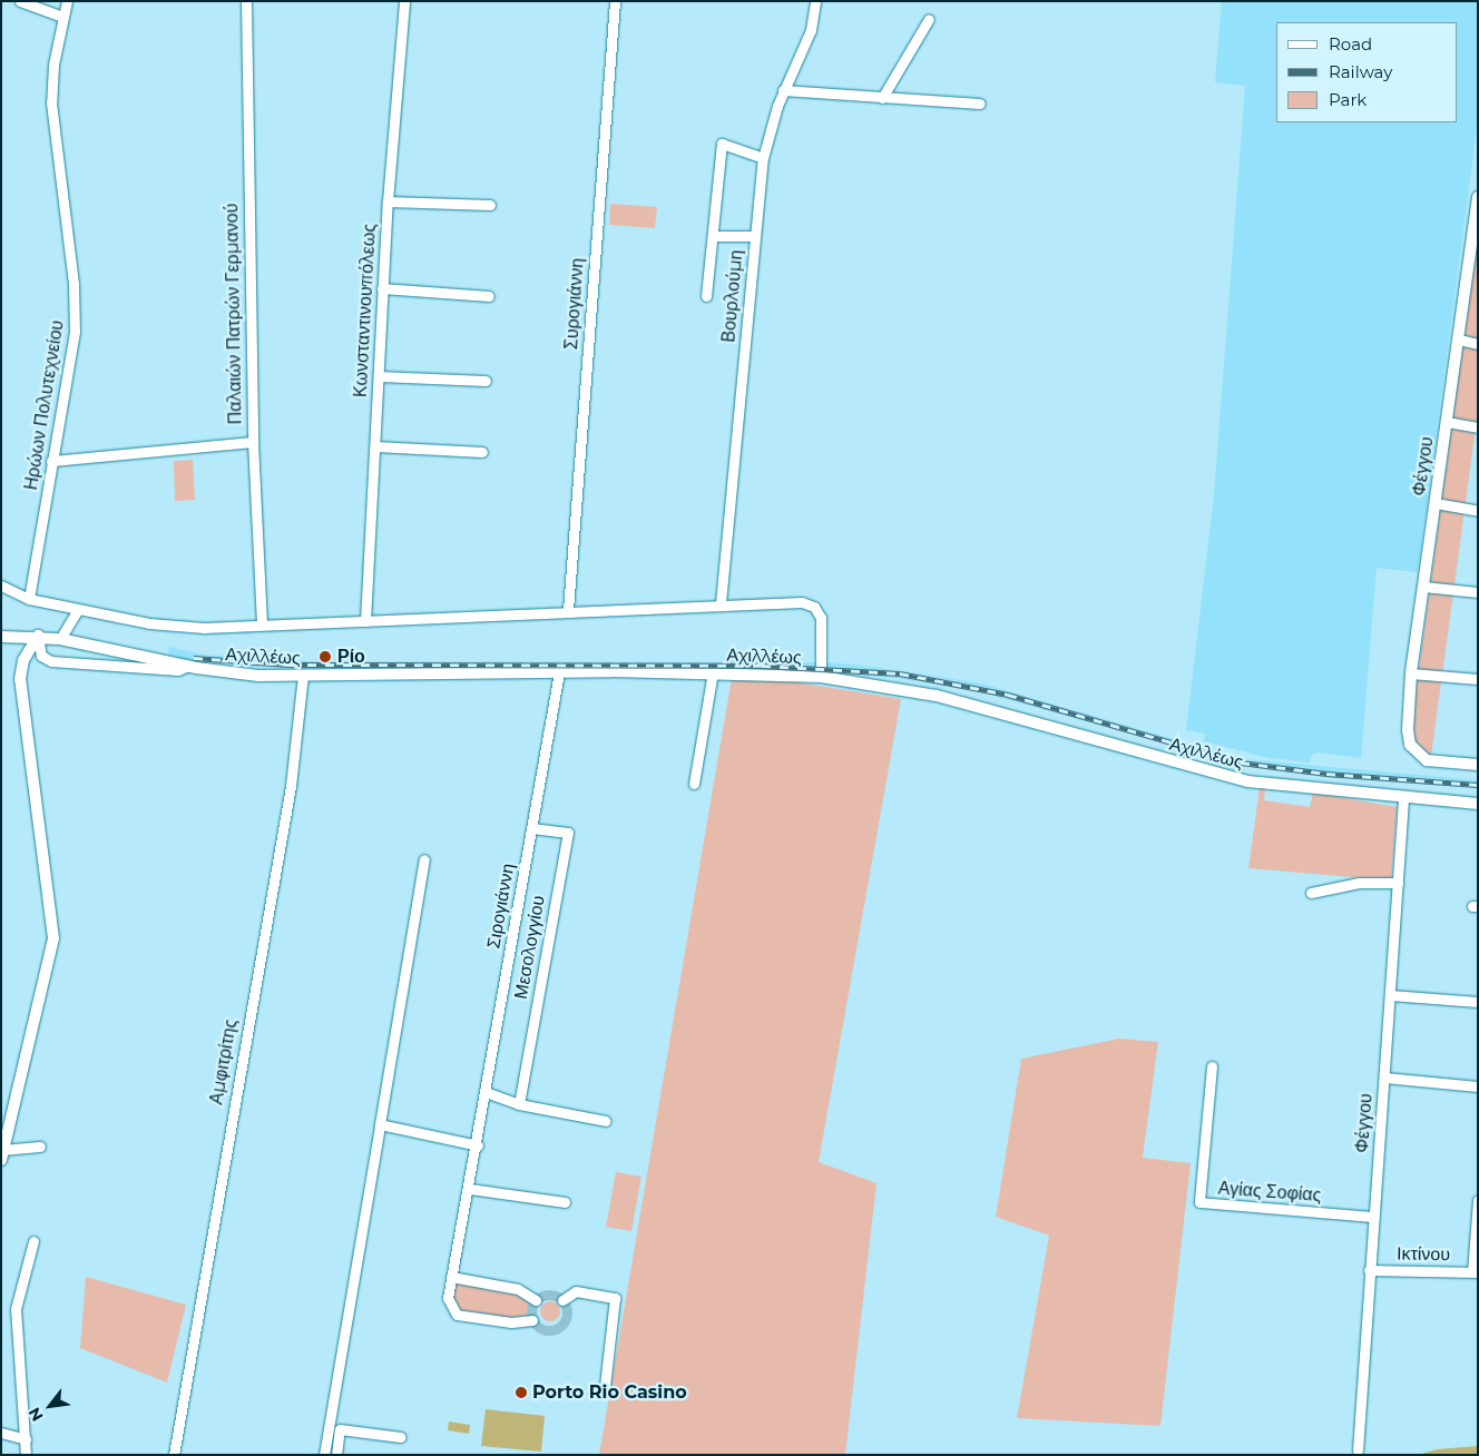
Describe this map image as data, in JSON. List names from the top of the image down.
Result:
{
  "streets": {
    "street": [
      "Βουρλούμη",
      "Συρογιάννη",
      "Κωνσταντινουπόλεως",
      "Παλαιών Πατρών Γερμανού",
      "Ηρώων Πολυτεχνείου",
      "Φέγγου",
      "Αχιλλέως",
      "Σιρογιάννη",
      "Μεσολογγίου",
      "Αμφιτρίτης",
      "Αγίας Σοφίας",
      "Ικτίνου"
    ]
  },
  "crossings": [
    ["Φέγγου", "Αχιλλέως"],
    ["Φέγγου", "Αγίας Σοφίας"],
    ["Φέγγου", "Ικτίνου"],
    ["Αχιλλέως", "Σιρογιάννη"],
    ["Αχιλλέως", "Αμφιτρίτης"],
    ["Σιρογιάννη", "Μεσολογγίου"]
  ],
  "places": ["Ρίο", "Porto Rio Casino"],
  "legend": ["Road", "Railway", "Park"],
  "north": "bottom left"
}
